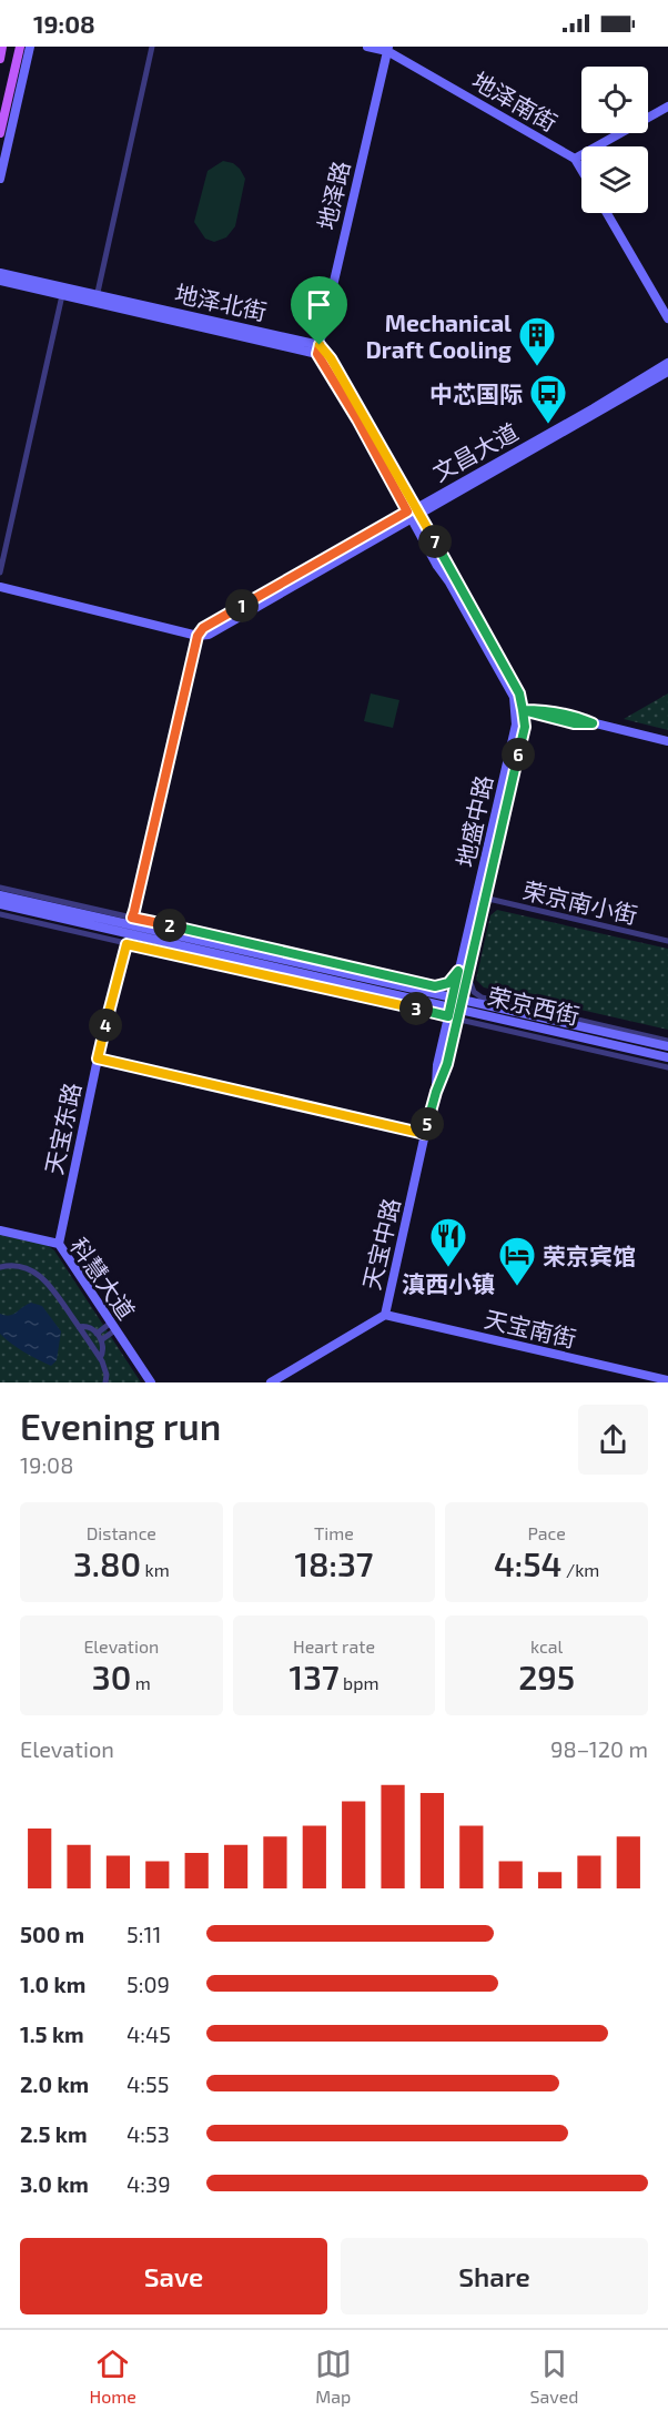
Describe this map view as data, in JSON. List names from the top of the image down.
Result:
{
  "streets": {
    "street": [
      "地泽南街",
      "地泽路",
      "地泽北街",
      "文昌大道",
      "地盛中路",
      "荣京南小街",
      "荣京西街",
      "天宝东路",
      "天宝中路",
      "科慧大道",
      "天宝南街"
    ]
  },
  "crossings": [
    ["地泽南街", "地泽路"],
    ["地泽路", "地泽北街"],
    ["文昌大道", "地盛中路"],
    ["地盛中路", "荣京南小街"],
    ["地盛中路", "荣京西街"],
    ["地盛中路", "天宝中路"],
    ["荣京西街", "天宝中路"],
    ["天宝东路", "科慧大道"],
    ["天宝中路", "天宝南街"]
  ],
  "places": {
    "building": ["Mechanical Draft Cooling"],
    "bus stop": ["中芯国际"],
    "restaurant": ["滇西小镇"],
    "hotel": ["荣京宾馆"]
  },
  "page": {
    "status": "19:08",
    "pins": [
      "7",
      "1",
      "6",
      "2",
      "3",
      "4",
      "5"
    ],
    "heading": ["Evening run", "19:08"],
    "stats": [
      ["Distance", "3.80 km"],
      ["Time", "18:37"],
      ["Pace", "4:54 /km"],
      ["Elevation", "30 m"],
      ["Heart rate", "137 bpm"],
      ["kcal", "295"]
    ],
    "chart": ["Elevation", "98–120 m"],
    "list": [
      {
        "name": "500 m",
        "note": "5:11"
      },
      {
        "name": "1.0 km",
        "note": "5:09"
      },
      {
        "name": "1.5 km",
        "note": "4:45"
      },
      {
        "name": "2.0 km",
        "note": "4:55"
      },
      {
        "name": "2.5 km",
        "note": "4:53"
      },
      {
        "name": "3.0 km",
        "note": "4:39"
      }
    ],
    "buttons": ["Save", "Share"],
    "tabs": ["Home", "Map", "Saved"]
  }
}
